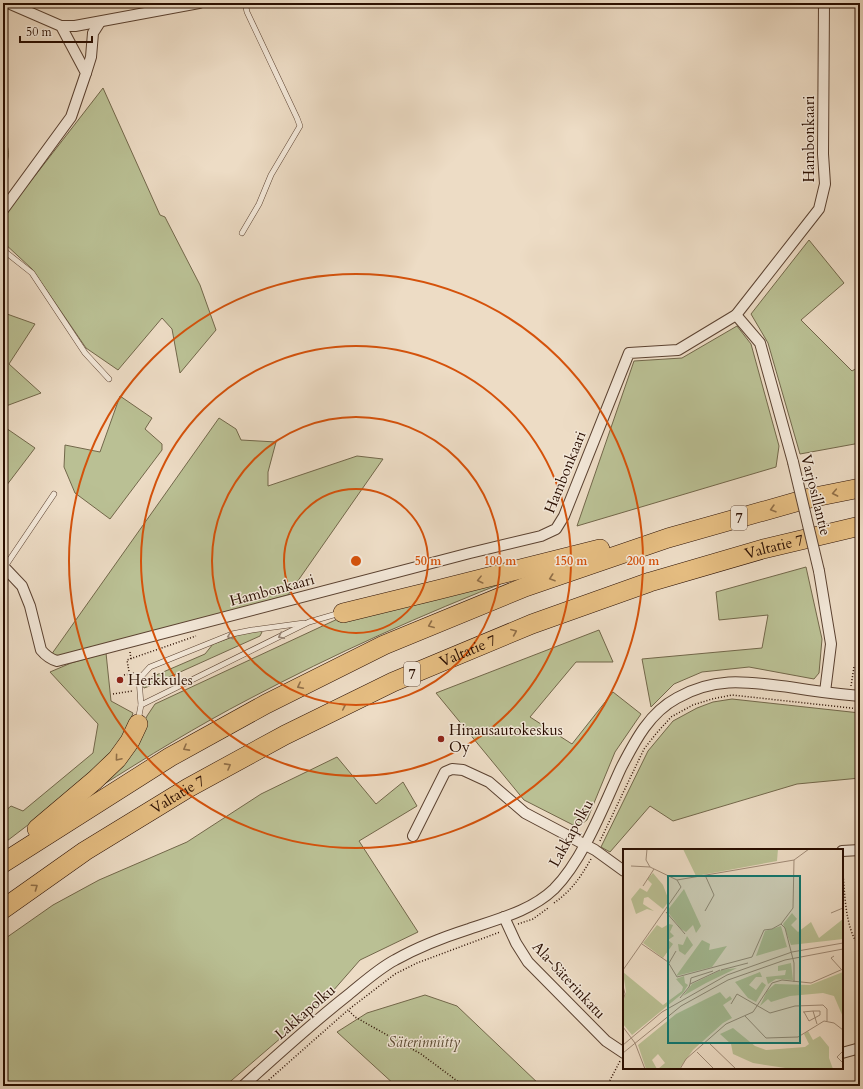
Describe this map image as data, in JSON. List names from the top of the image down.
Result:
{
  "streets": {
    "highway": ["7", "Valtatie 7"],
    "street": [
      "Hambonkaari",
      "Varjosillantie",
      "Lakkapolku",
      "Ala-Säterinkatu"
    ]
  },
  "crossings": [
    ["Hambonkaari", "Varjosillantie"],
    ["Varjosillantie", "Lakkapolku"],
    ["Lakkapolku", "Ala-Säterinkatu"]
  ],
  "parks": ["Säterinniitty"],
  "places": ["Herkkules", "Hinausautokeskus Oy"],
  "scale_bar": "50 m",
  "rings": [
    "50 m",
    "100 m",
    "150 m",
    "200 m"
  ]
}
